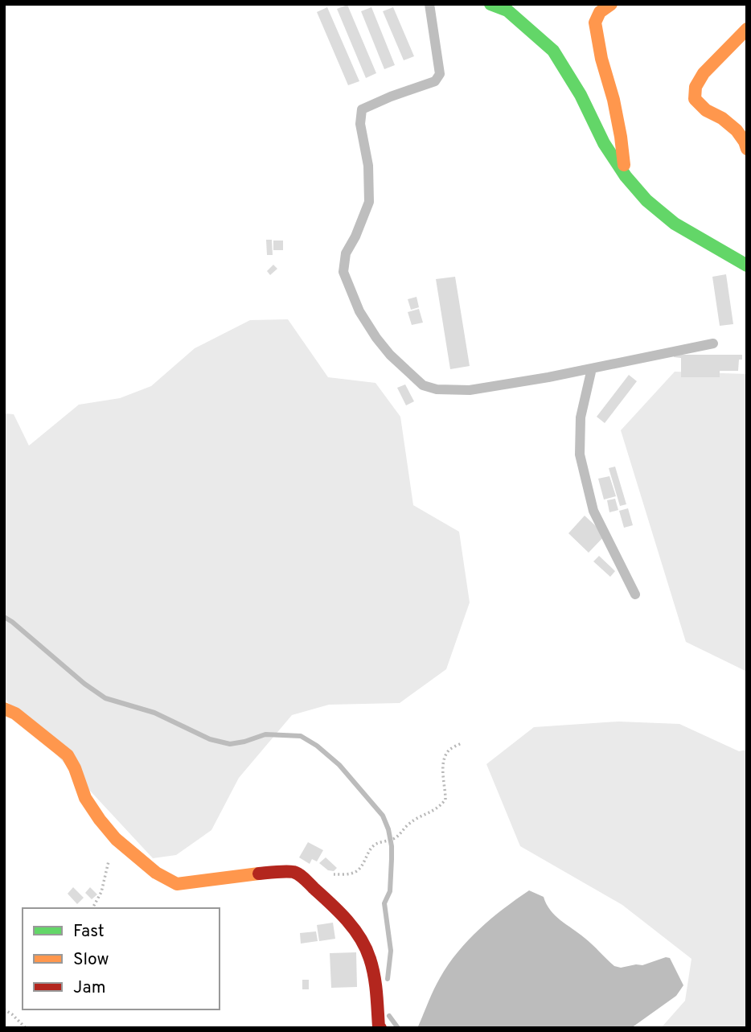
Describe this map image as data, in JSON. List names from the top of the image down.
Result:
{
  "legend": ["Fast", "Slow", "Jam"]
}
